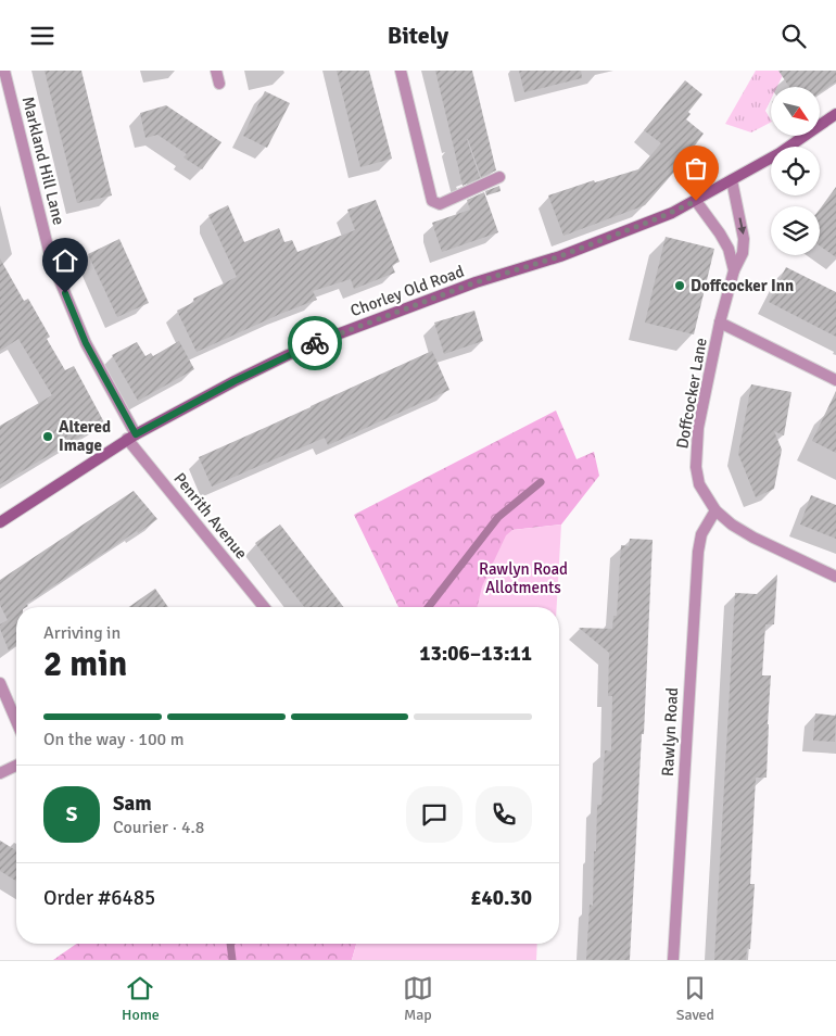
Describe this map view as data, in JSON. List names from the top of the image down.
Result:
{
  "streets": {
    "main road": ["Chorley Old Road"],
    "street": [
      "Markland Hill Lane",
      "Doffcocker Lane",
      "Penrith Avenue",
      "Rawlyn Road"
    ]
  },
  "crossings": [
    ["Markland Hill Lane", "Chorley Old Road"],
    ["Markland Hill Lane", "Penrith Avenue"],
    ["Chorley Old Road", "Doffcocker Lane"],
    ["Chorley Old Road", "Penrith Avenue"],
    ["Doffcocker Lane", "Rawlyn Road"]
  ],
  "parks": ["Rawlyn Road Allotments"],
  "places": ["Doffcocker Inn", "Altered Image"],
  "north": "bottom right",
  "page": {
    "header": "Bitely",
    "heading": ["2 min", "Arriving in", "13:06–13:11"],
    "panel": [
      "Sam",
      "Courier · 4.8",
      "Order #6485",
      "£40.30"
    ],
    "bar": "On the way · 100 m",
    "round": "S",
    "tabs": ["Home", "Map", "Saved"]
  }
}
